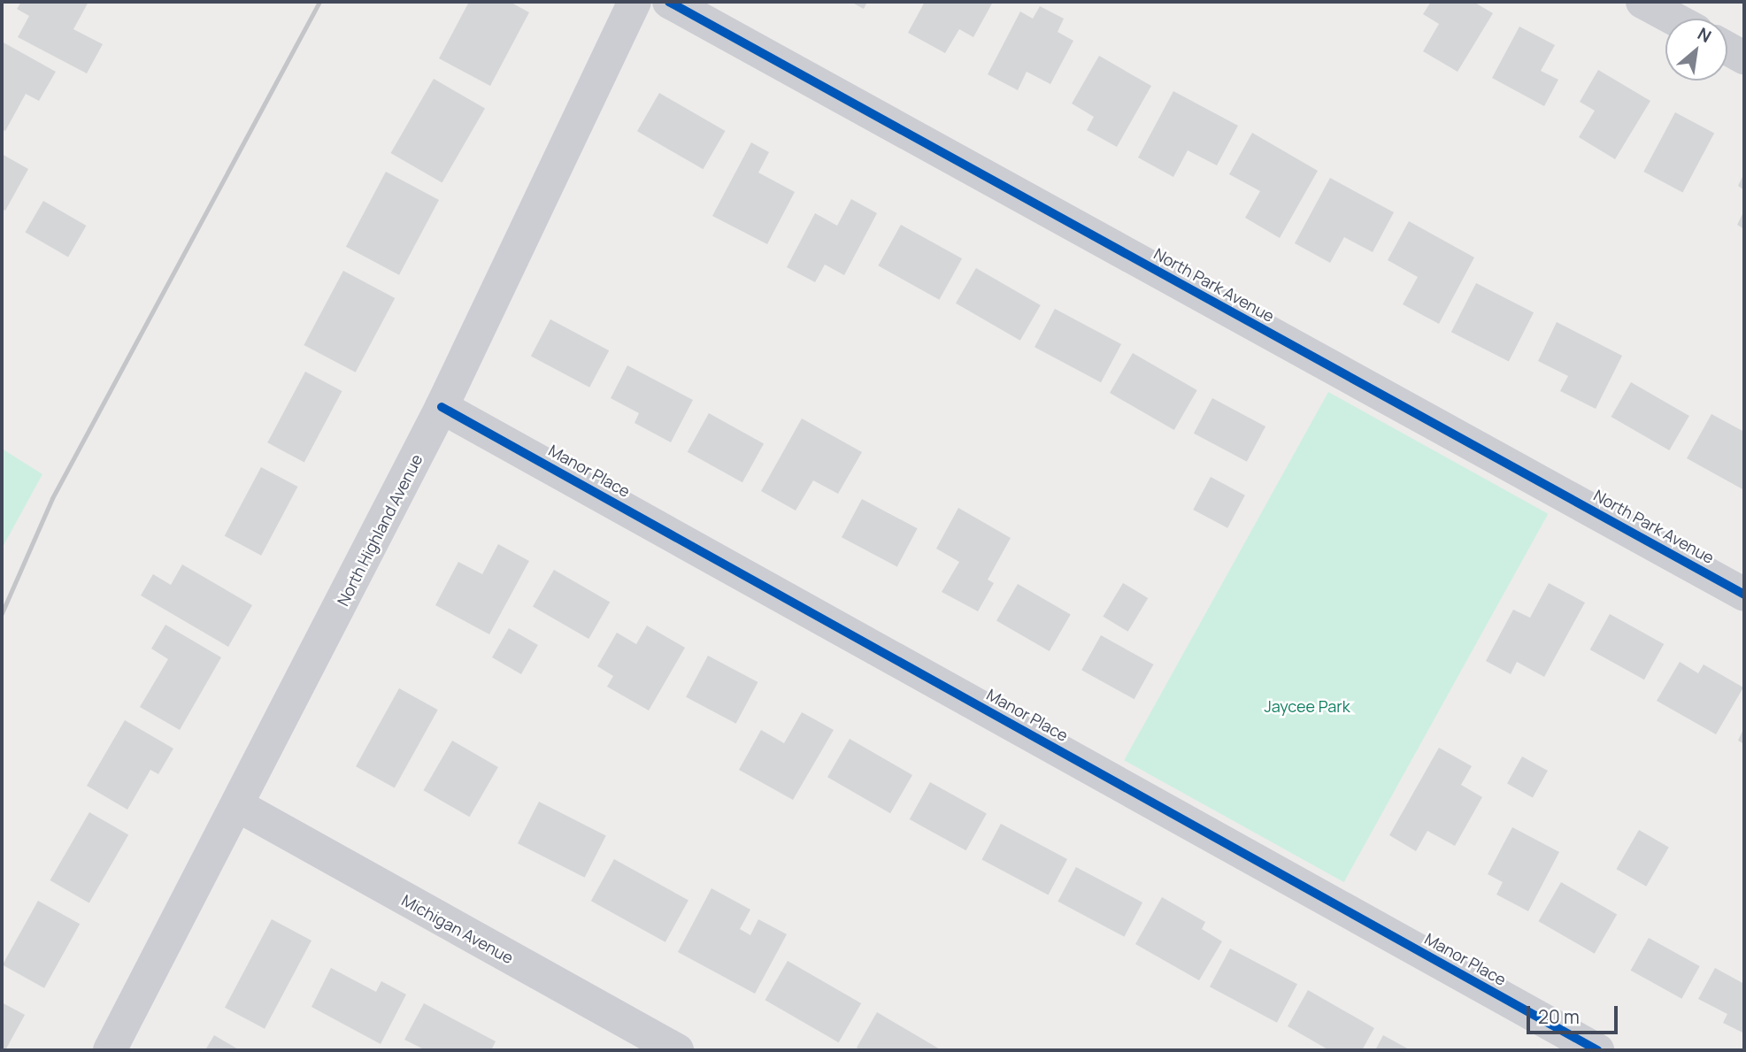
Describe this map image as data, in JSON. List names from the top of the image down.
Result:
{
  "streets": {
    "street": [
      "North Park Avenue",
      "Manor Place",
      "North Highland Avenue",
      "Michigan Avenue"
    ]
  },
  "crossings": [
    ["Manor Place", "North Highland Avenue"],
    ["North Highland Avenue", "Michigan Avenue"]
  ],
  "parks": ["Jaycee Park"],
  "scale_bar": "20 m",
  "north": "top right"
}
